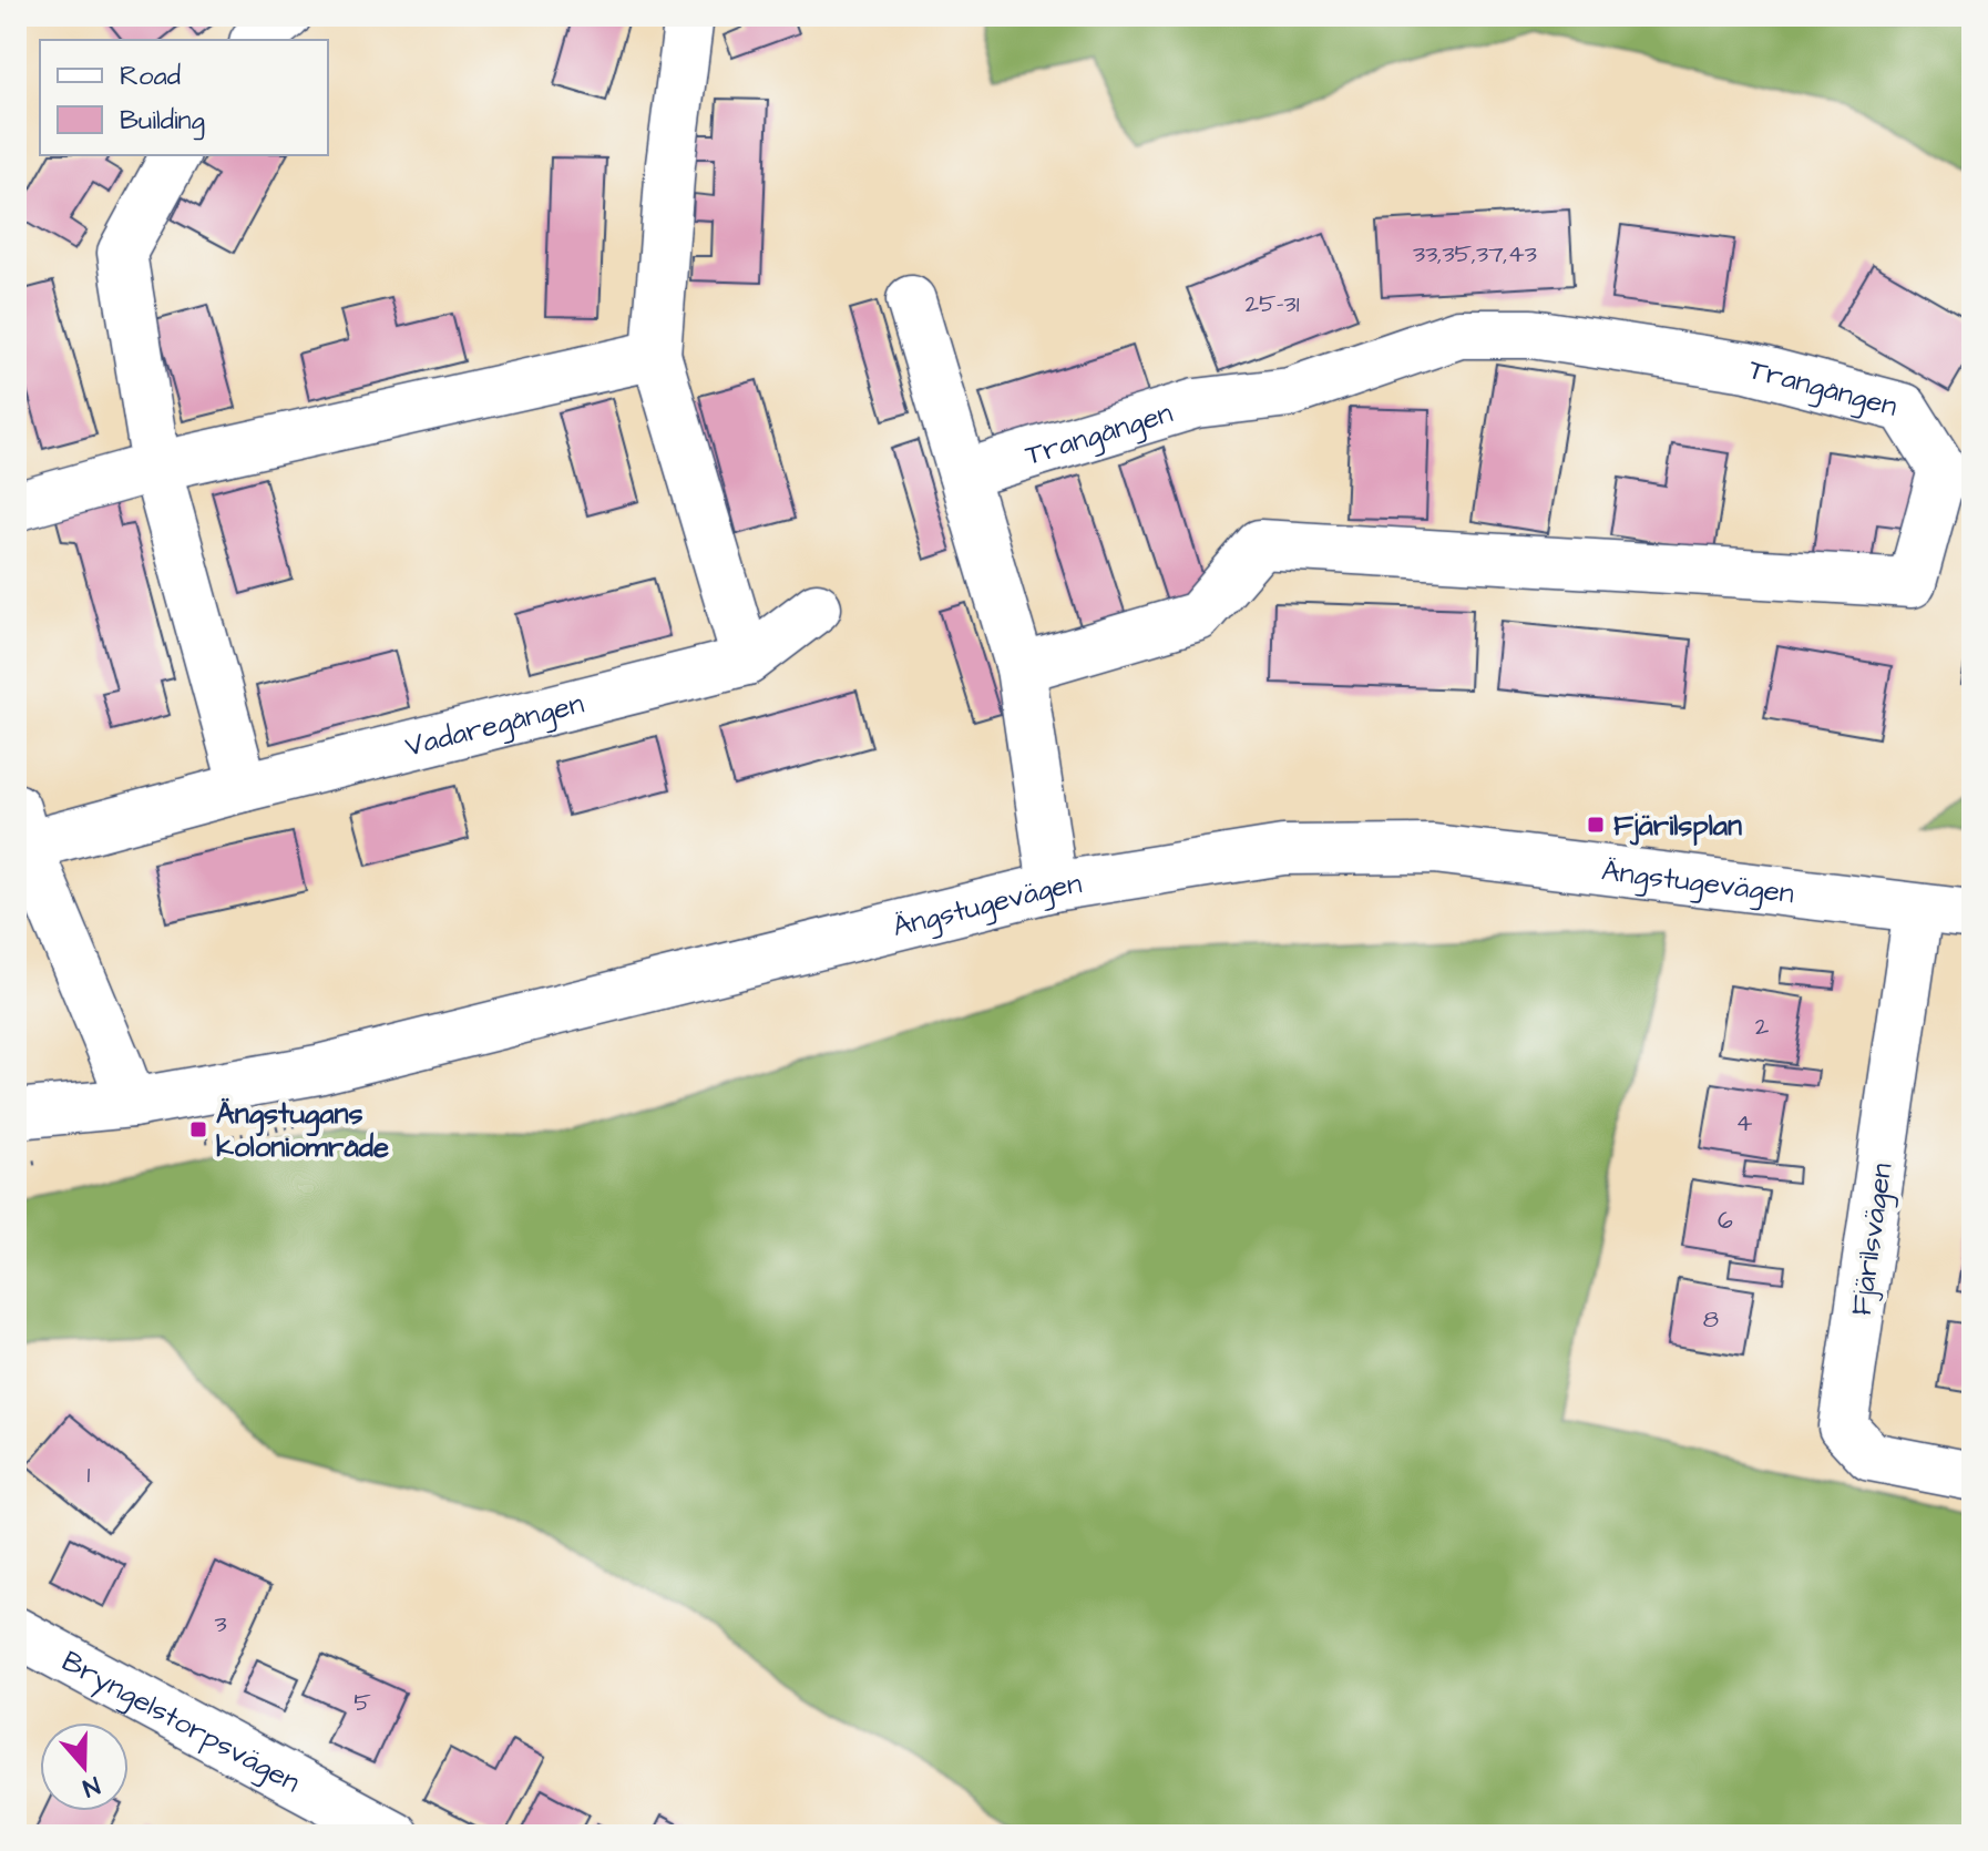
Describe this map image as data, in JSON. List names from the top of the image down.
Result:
{
  "streets": {
    "street": [
      "Trangången",
      "Vadaregången",
      "Ängstugevägen",
      "Fjärilsvägen",
      "Bryngelstorpsvägen"
    ]
  },
  "crossings": [
    ["Vadaregången", "Ängstugevägen"],
    ["Ängstugevägen", "Fjärilsvägen"]
  ],
  "places": {
    "transit": ["Fjärilsplan", "Ängstugans koloniområde"]
  },
  "house_numbers": [
    "33,35,37,43",
    "25-31",
    "2",
    "4",
    "6",
    "8",
    "1",
    "3",
    "5"
  ],
  "legend": ["Road", "Building"],
  "north": "bottom"
}
